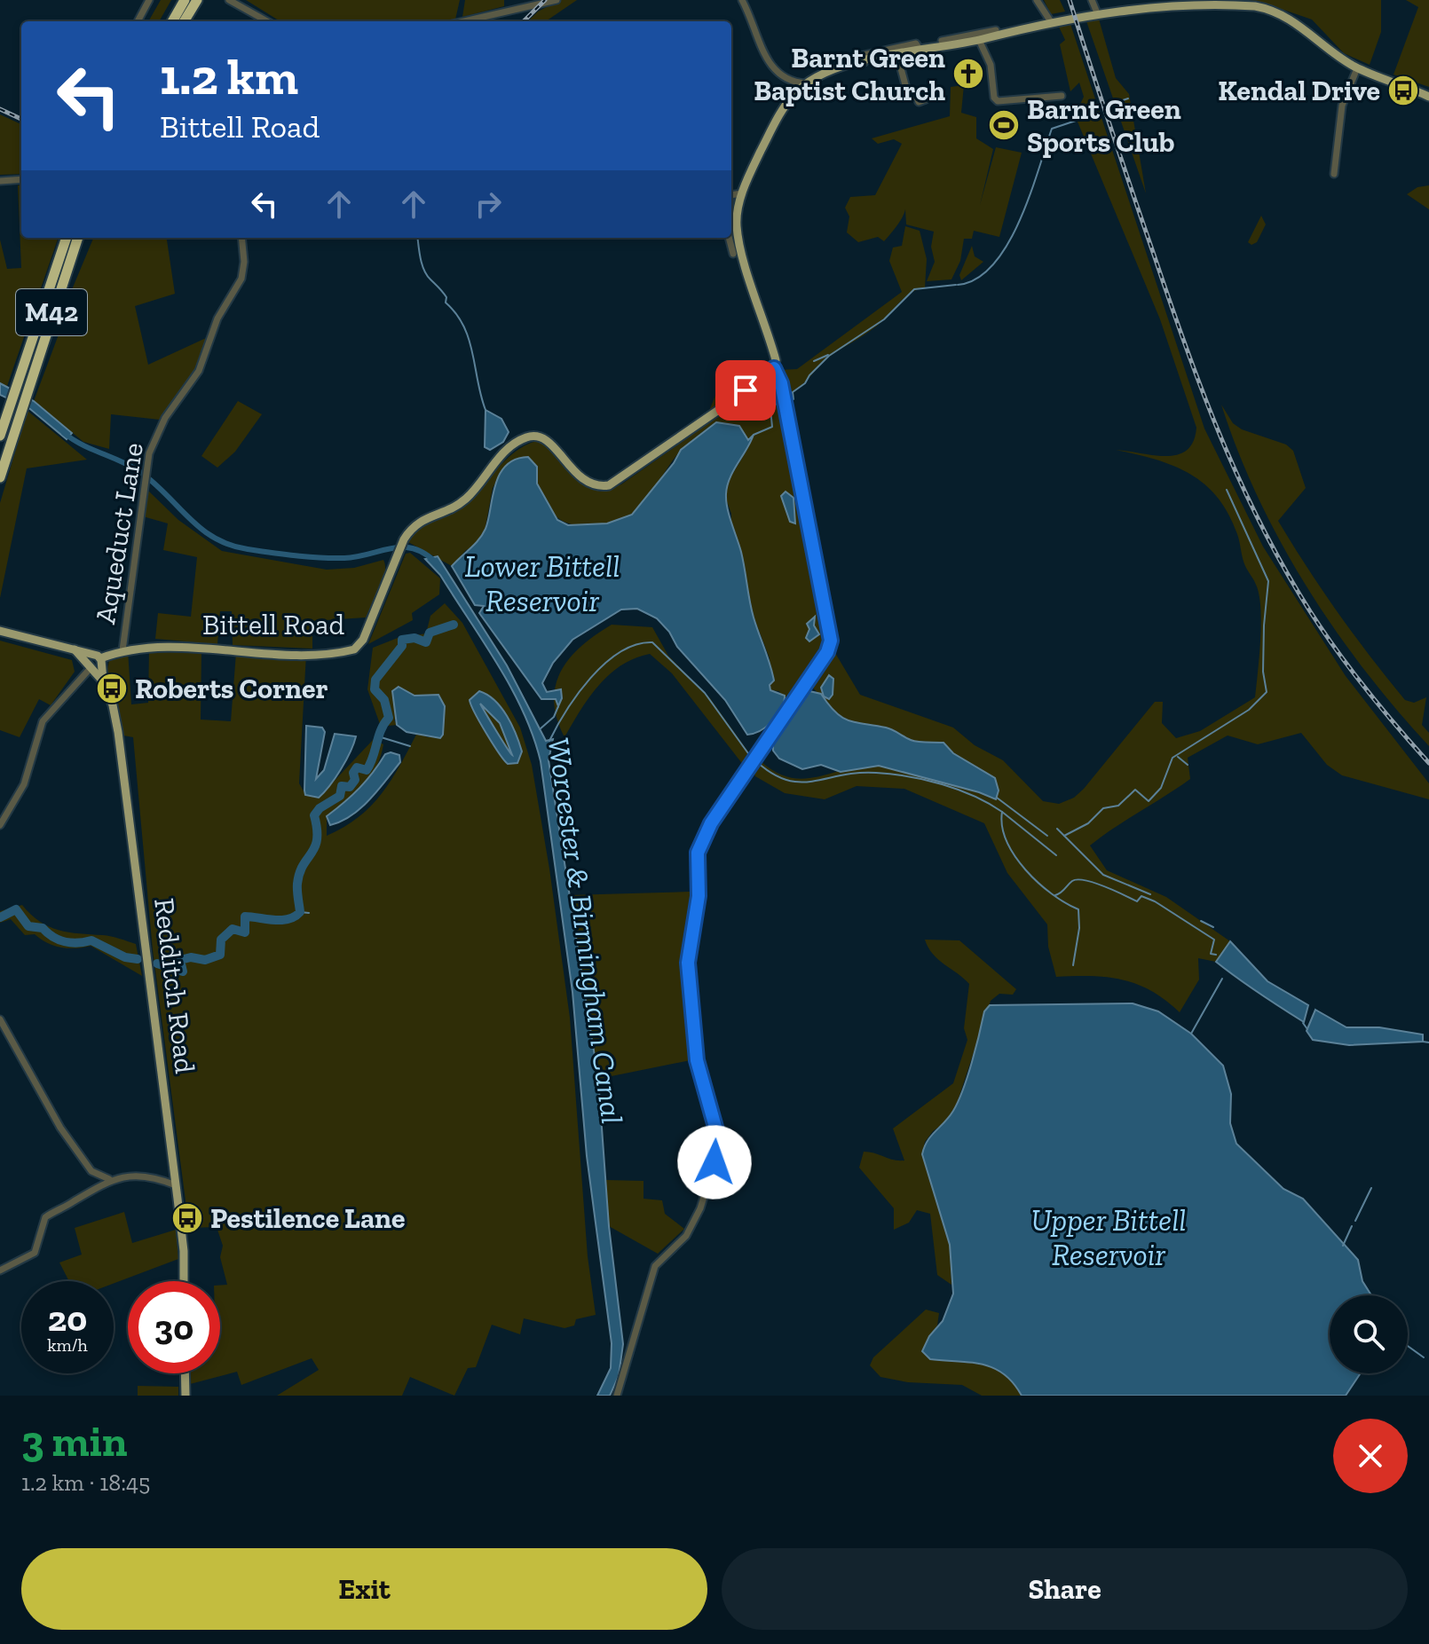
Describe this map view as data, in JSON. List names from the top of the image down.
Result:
{
  "streets": {
    "highway": ["M42"],
    "main road": ["Bittell Road", "Redditch Road"],
    "street": ["Aqueduct Lane"]
  },
  "crossings": [
    ["Aqueduct Lane", "Bittell Road"],
    ["Bittell Road", "Redditch Road"]
  ],
  "water": ["Lower Bittell Reservoir", "Worcester & Birmingham Canal", "Upper Bittell Reservoir"],
  "places": {
    "church": ["Barnt Green Baptist Church"],
    "bus stop": ["Kendal Drive", "Roberts Corner", "Pestilence Lane"],
    "sports": ["Barnt Green Sports Club"]
  },
  "page": {
    "turn": ["1.2 km", "Bittell Road"],
    "speed": "20 km/h",
    "limit": "30",
    "heading": ["3 min", "1.2 km · 18:45"],
    "buttons": ["Exit", "Share"]
  }
}
